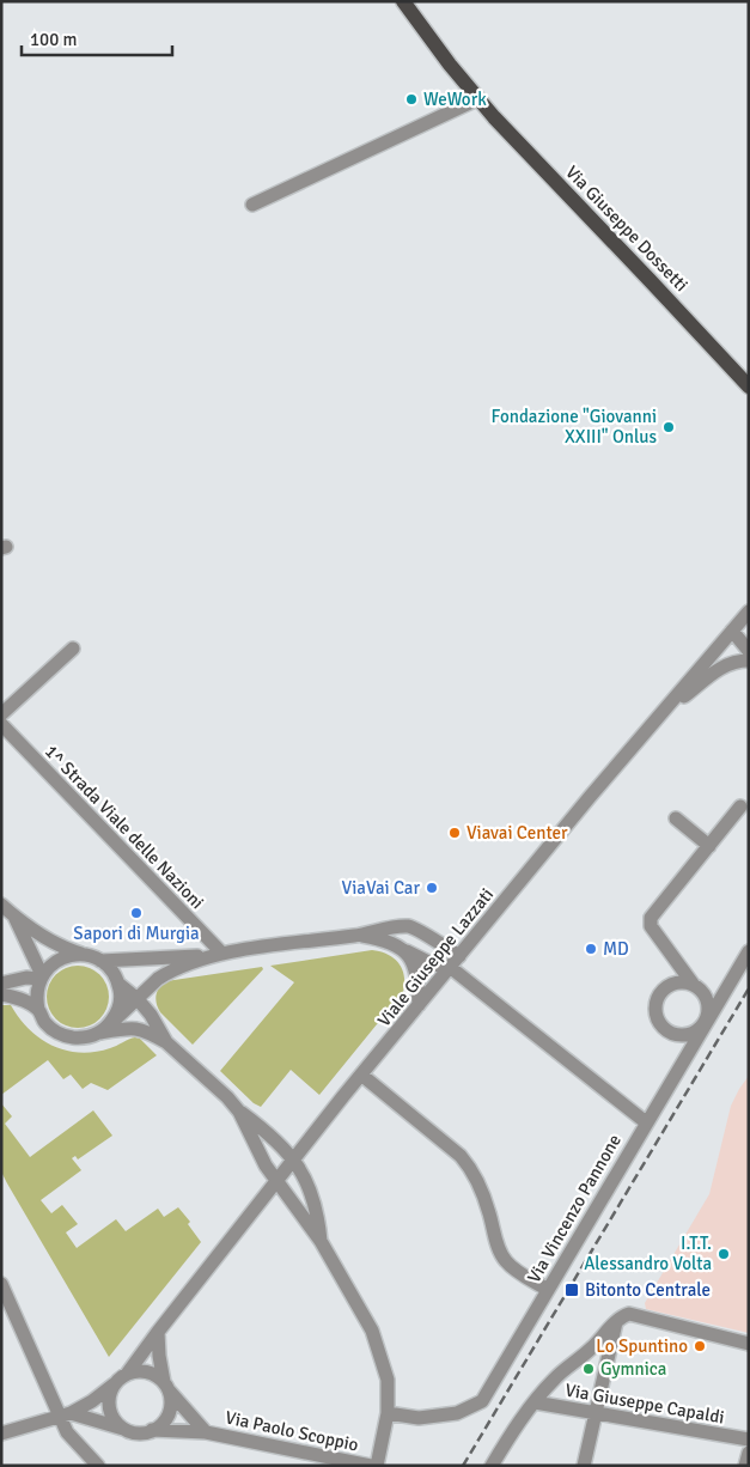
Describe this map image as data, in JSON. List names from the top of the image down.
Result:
{
  "streets": {
    "main road": ["Via Giuseppe Dossetti"],
    "street": [
      "1^ Strada Viale delle Nazioni",
      "Viale Giuseppe Lazzati",
      "Via Vincenzo Pannone",
      "Via Giuseppe Capaldi",
      "Via Paolo Scoppio"
    ]
  },
  "crossings": [
    ["Viale Giuseppe Lazzati", "Via Paolo Scoppio"]
  ],
  "places": {
    "other": [
      "WeWork",
      "Fondazione \"Giovanni XXIII\" Onlus",
      "Viavai Center",
      "ViaVai Car",
      "Sapori di Murgia",
      "MD",
      "I.T.T. Alessandro Volta",
      "Lo Spuntino",
      "Gymnica"
    ],
    "transit": ["Bitonto Centrale"]
  },
  "scale_bar": "100 m"
}
